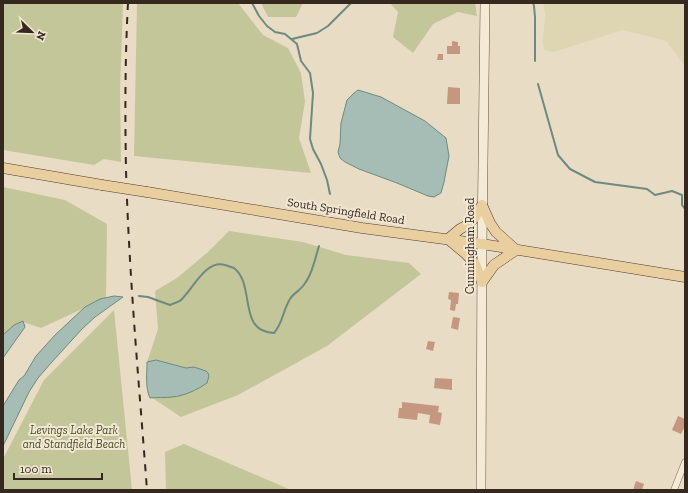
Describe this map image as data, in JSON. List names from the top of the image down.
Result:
{
  "streets": {
    "main road": ["South Springfield Road", "Cunningham Road"]
  },
  "crossings": [
    ["South Springfield Road", "Cunningham Road"]
  ],
  "parks": ["Levings Lake Park and Standfield Beach"],
  "scale_bar": "100 m",
  "north": "bottom right"
}
